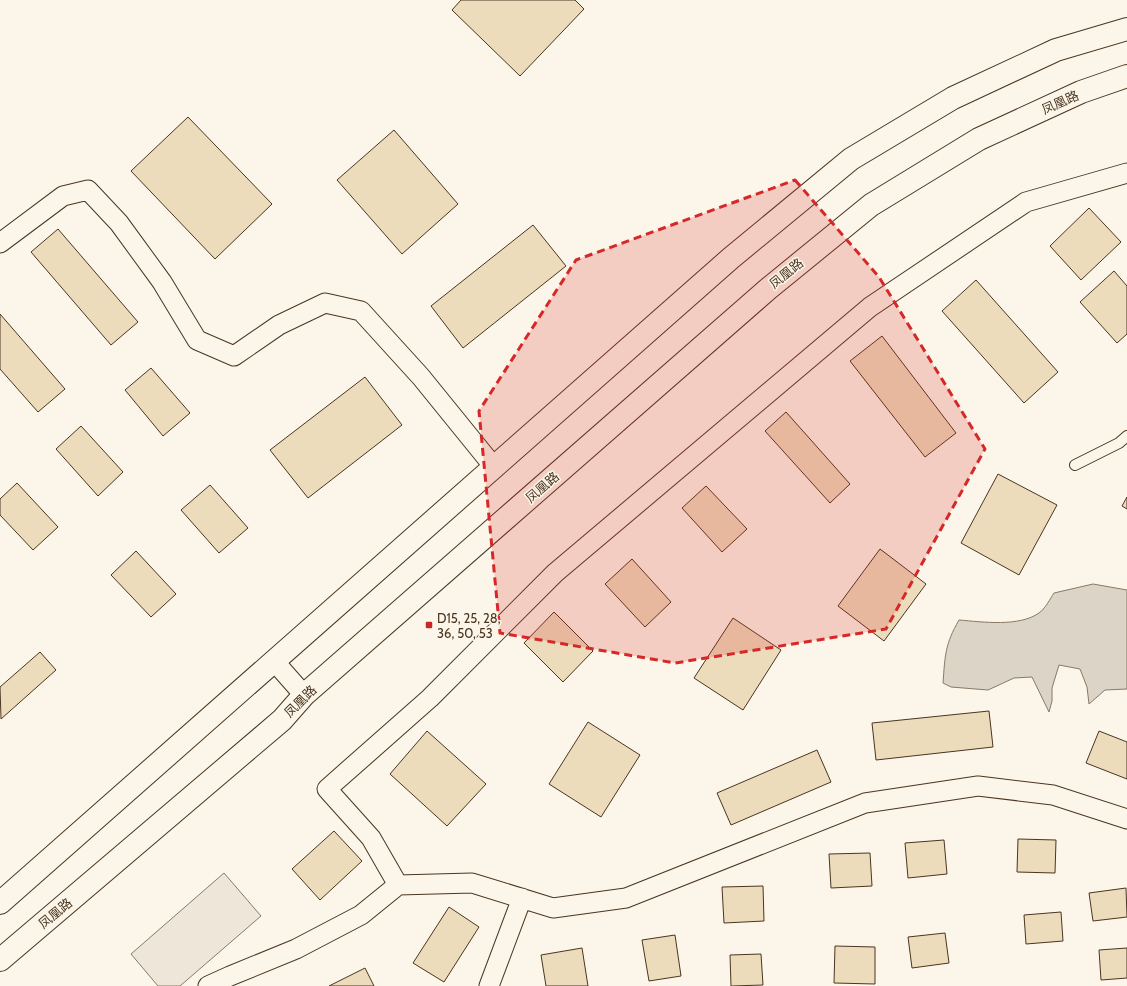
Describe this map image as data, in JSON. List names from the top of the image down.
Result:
{
  "streets": {
    "highway": ["凤凰路"]
  },
  "places": {
    "transit": ["D15, 25, 28, 36, 50, 53"]
  }
}
